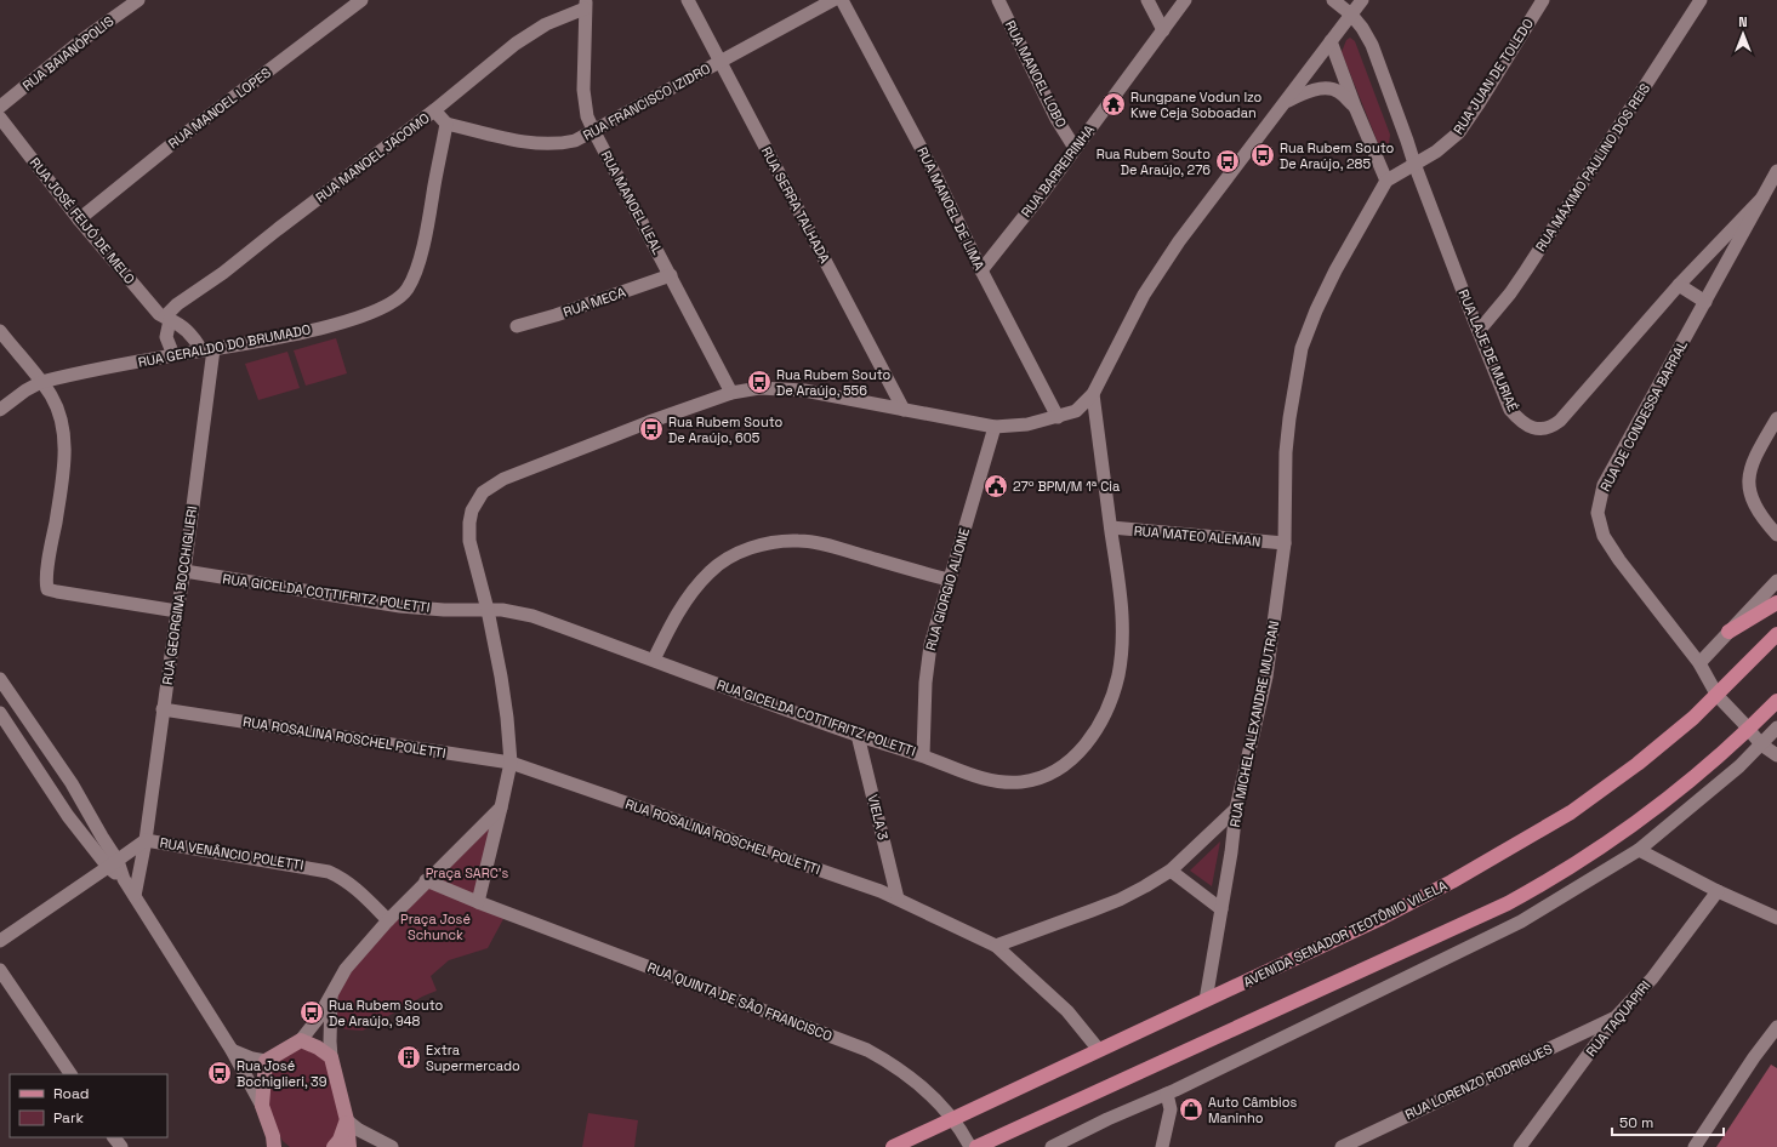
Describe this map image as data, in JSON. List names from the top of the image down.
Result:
{
  "streets": {
    "main road": ["AVENIDA SENADOR TEOTÔNIO VILELA"],
    "street": [
      "RUA BAIANÓPOLIS",
      "RUA MANOEL LOBO",
      "RUA JUAN DE TOLEDO",
      "RUA FRANCISCO IZIDRO",
      "RUA MANOEL LOPES",
      "RUA MANOEL JACOMO",
      "RUA MÁXIMO PAULINO DOS REIS",
      "RUA BARREIRINHA",
      "RUA MANOEL LEAL",
      "RUA SERRA TALHADA",
      "RUA MANOEL DE LIMA",
      "RUA JOSÉ FEIJÓ DE MELO",
      "RUA MECA",
      "RUA GERALDO DO BRUMADO",
      "RUA LAJE DE MURIAÉ",
      "RUA DE CONDESSA BARRAL",
      "RUA MATEO ALEMAN",
      "RUA GIORGIO ALIONE",
      "RUA GICELDA COTTIFRITZ POLETTI",
      "RUA GEORGINA BOCCHIGLIERI",
      "RUA MICHEL ALEXANDRE MUTRAN",
      "RUA ROSALINA ROSCHEL POLETTI",
      "VIELA 3",
      "RUA VENÂNCIO POLETTI",
      "RUA QUINTA DE SÃO FRANCISCO",
      "RUA TAQUAPIRI",
      "RUA LORENZO RODRIGUES"
    ]
  },
  "crossings": [
    ["RUA MANOEL LOBO", "RUA BARREIRINHA"],
    ["RUA JUAN DE TOLEDO", "RUA LAJE DE MURIAÉ"],
    ["RUA FRANCISCO IZIDRO", "RUA MANOEL LEAL"],
    ["RUA FRANCISCO IZIDRO", "RUA SERRA TALHADA"],
    ["RUA FRANCISCO IZIDRO", "RUA GERALDO DO BRUMADO"],
    ["RUA MANOEL LOPES", "RUA JOSÉ FEIJÓ DE MELO"],
    ["RUA MANOEL JACOMO", "RUA MANOEL LEAL"],
    ["RUA MANOEL JACOMO", "RUA JOSÉ FEIJÓ DE MELO"],
    ["RUA MÁXIMO PAULINO DOS REIS", "RUA LAJE DE MURIAÉ"],
    ["RUA BARREIRINHA", "RUA MANOEL DE LIMA"],
    ["RUA MANOEL LEAL", "RUA MECA"],
    ["RUA JOSÉ FEIJÓ DE MELO", "RUA GERALDO DO BRUMADO"],
    ["RUA JOSÉ FEIJÓ DE MELO", "RUA GEORGINA BOCCHIGLIERI"],
    ["RUA GERALDO DO BRUMADO", "RUA GEORGINA BOCCHIGLIERI"],
    ["RUA LAJE DE MURIAÉ", "RUA DE CONDESSA BARRAL"],
    ["RUA DE CONDESSA BARRAL", "AVENIDA SENADOR TEOTÔNIO VILELA"],
    ["RUA MATEO ALEMAN", "RUA GICELDA COTTIFRITZ POLETTI"],
    ["RUA MATEO ALEMAN", "RUA MICHEL ALEXANDRE MUTRAN"],
    ["RUA GIORGIO ALIONE", "RUA GICELDA COTTIFRITZ POLETTI"],
    ["RUA GICELDA COTTIFRITZ POLETTI", "RUA GEORGINA BOCCHIGLIERI"],
    ["RUA GICELDA COTTIFRITZ POLETTI", "VIELA 3"],
    ["RUA GEORGINA BOCCHIGLIERI", "RUA ROSALINA ROSCHEL POLETTI"],
    ["RUA GEORGINA BOCCHIGLIERI", "RUA VENÂNCIO POLETTI"],
    ["RUA MICHEL ALEXANDRE MUTRAN", "AVENIDA SENADOR TEOTÔNIO VILELA"],
    ["RUA ROSALINA ROSCHEL POLETTI", "VIELA 3"],
    ["RUA ROSALINA ROSCHEL POLETTI", "AVENIDA SENADOR TEOTÔNIO VILELA"],
    ["AVENIDA SENADOR TEOTÔNIO VILELA", "RUA QUINTA DE SÃO FRANCISCO"],
    ["RUA TAQUAPIRI", "RUA LORENZO RODRIGUES"]
  ],
  "parks": ["Praça SARC's", "Praça José Schunck"],
  "places": {
    "temple": ["Rungpane Vodun Izo Kwe Ceja Soboadan"],
    "bus stop": [
      "Rua Rubem Souto De Araújo, 285",
      "Rua Rubem Souto De Araújo, 276",
      "Rua Rubem Souto De Araújo, 556",
      "Rua Rubem Souto De Araújo, 605",
      "Rua Rubem Souto De Araújo, 948",
      "Rua José Bochiglieri, 39"
    ],
    "public building": ["27º BPM/M 1ª Cia"],
    "building": ["Extra Supermercado"],
    "shop": ["Auto Câmbios Maninho"]
  },
  "legend": ["Road", "Park"],
  "scale_bar": "50 m",
  "north": "top"
}
